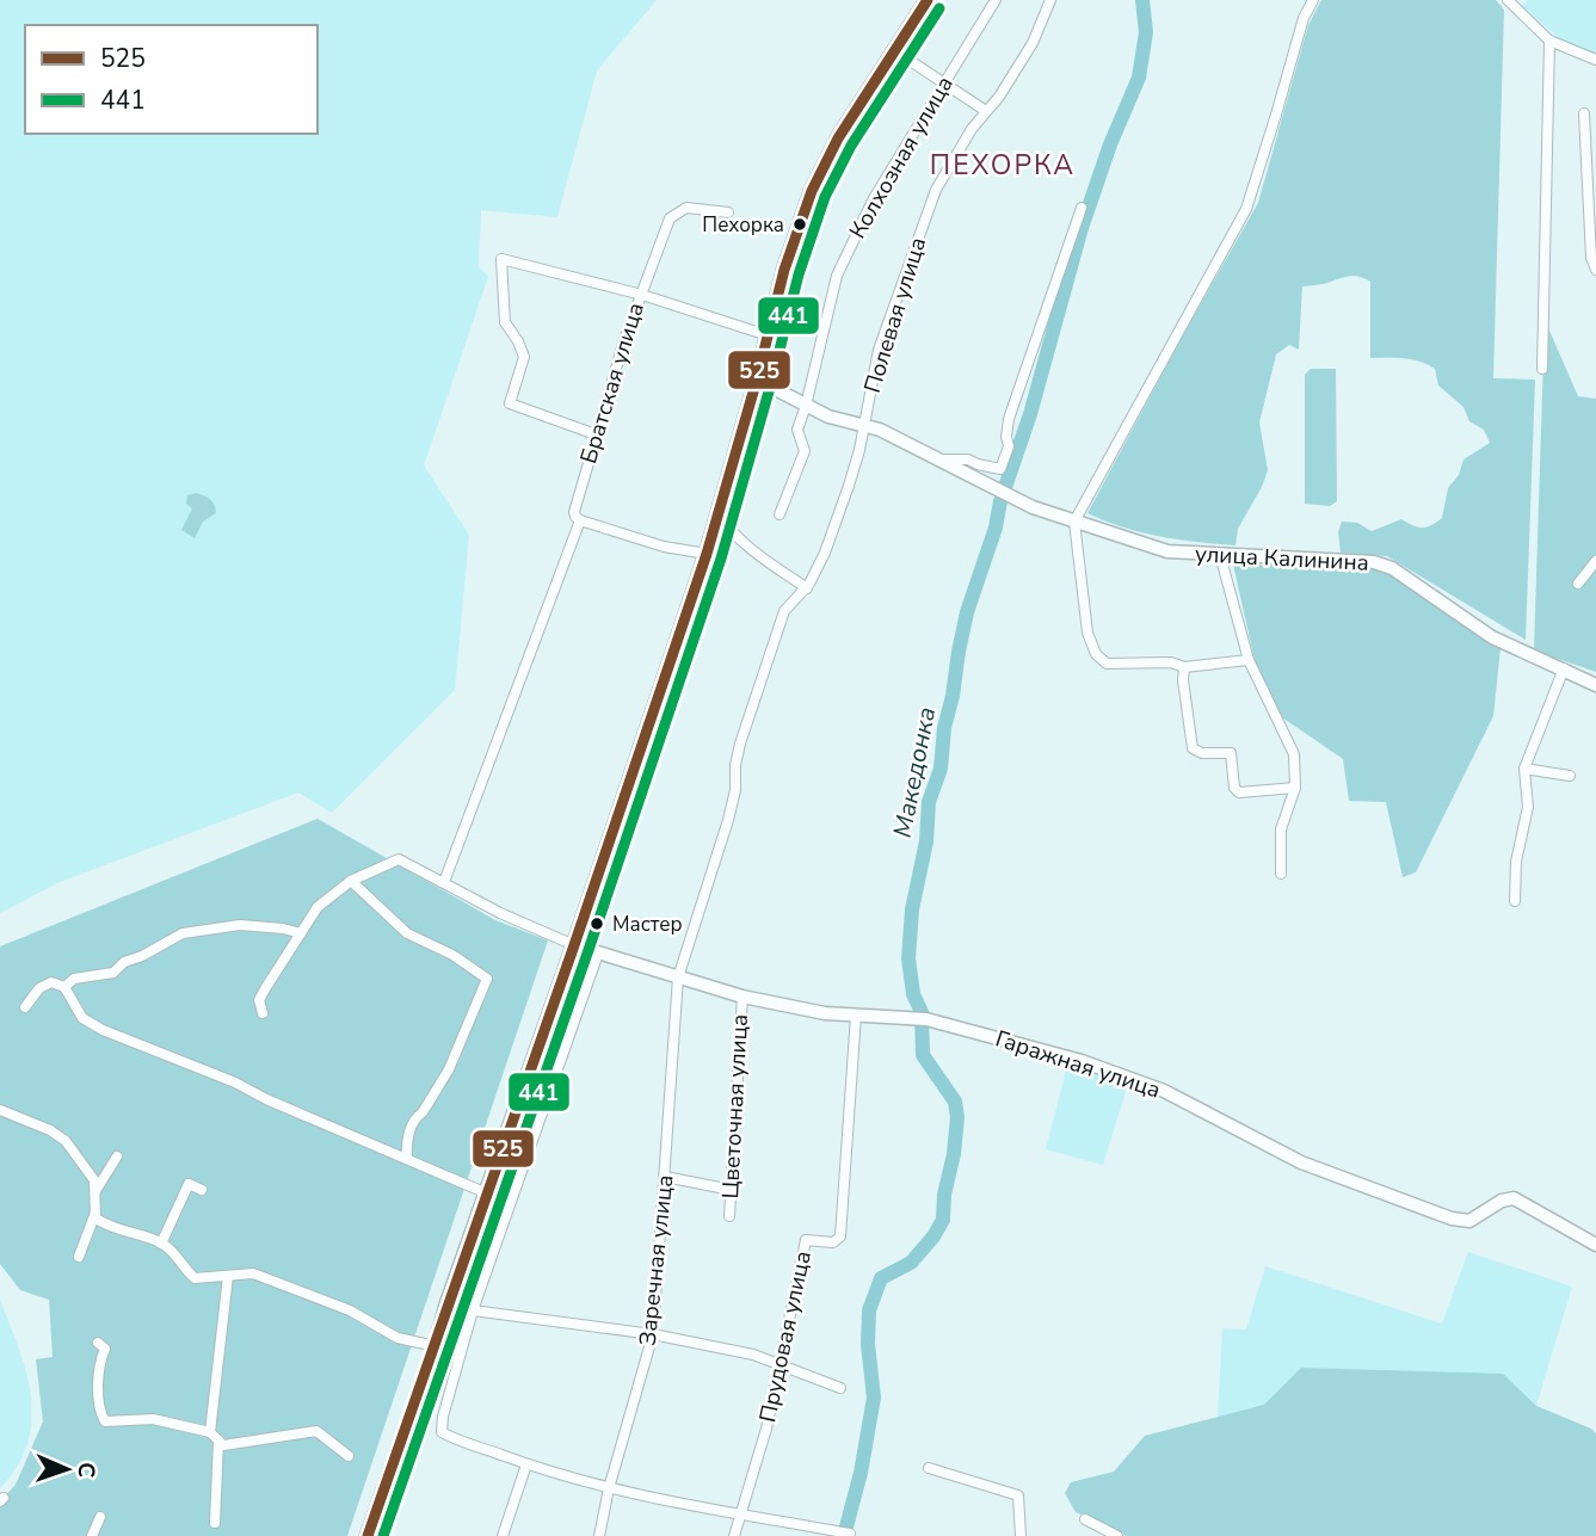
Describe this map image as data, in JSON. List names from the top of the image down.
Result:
{
  "streets": {
    "street": [
      "Колхозная улица",
      "Полевая улица",
      "Братская улица",
      "улица Калинина",
      "Гаражная улица",
      "Цветочная улица",
      "Заречная улица",
      "Прудовая улица"
    ]
  },
  "crossings": [
    ["Колхозная улица", "улица Калинина"],
    ["Полевая улица", "улица Калинина"],
    ["Полевая улица", "Гаражная улица"],
    ["Полевая улица", "Заречная улица"],
    ["Гаражная улица", "Цветочная улица"],
    ["Гаражная улица", "Заречная улица"],
    ["Гаражная улица", "Прудовая улица"]
  ],
  "districts": ["ПЕХОРКА"],
  "water": ["Македонка"],
  "places": ["Пехорка", "Мастер"],
  "lines": ["transit line 525", "transit line 441"],
  "legend": ["525", "441"],
  "north": "right"
}
